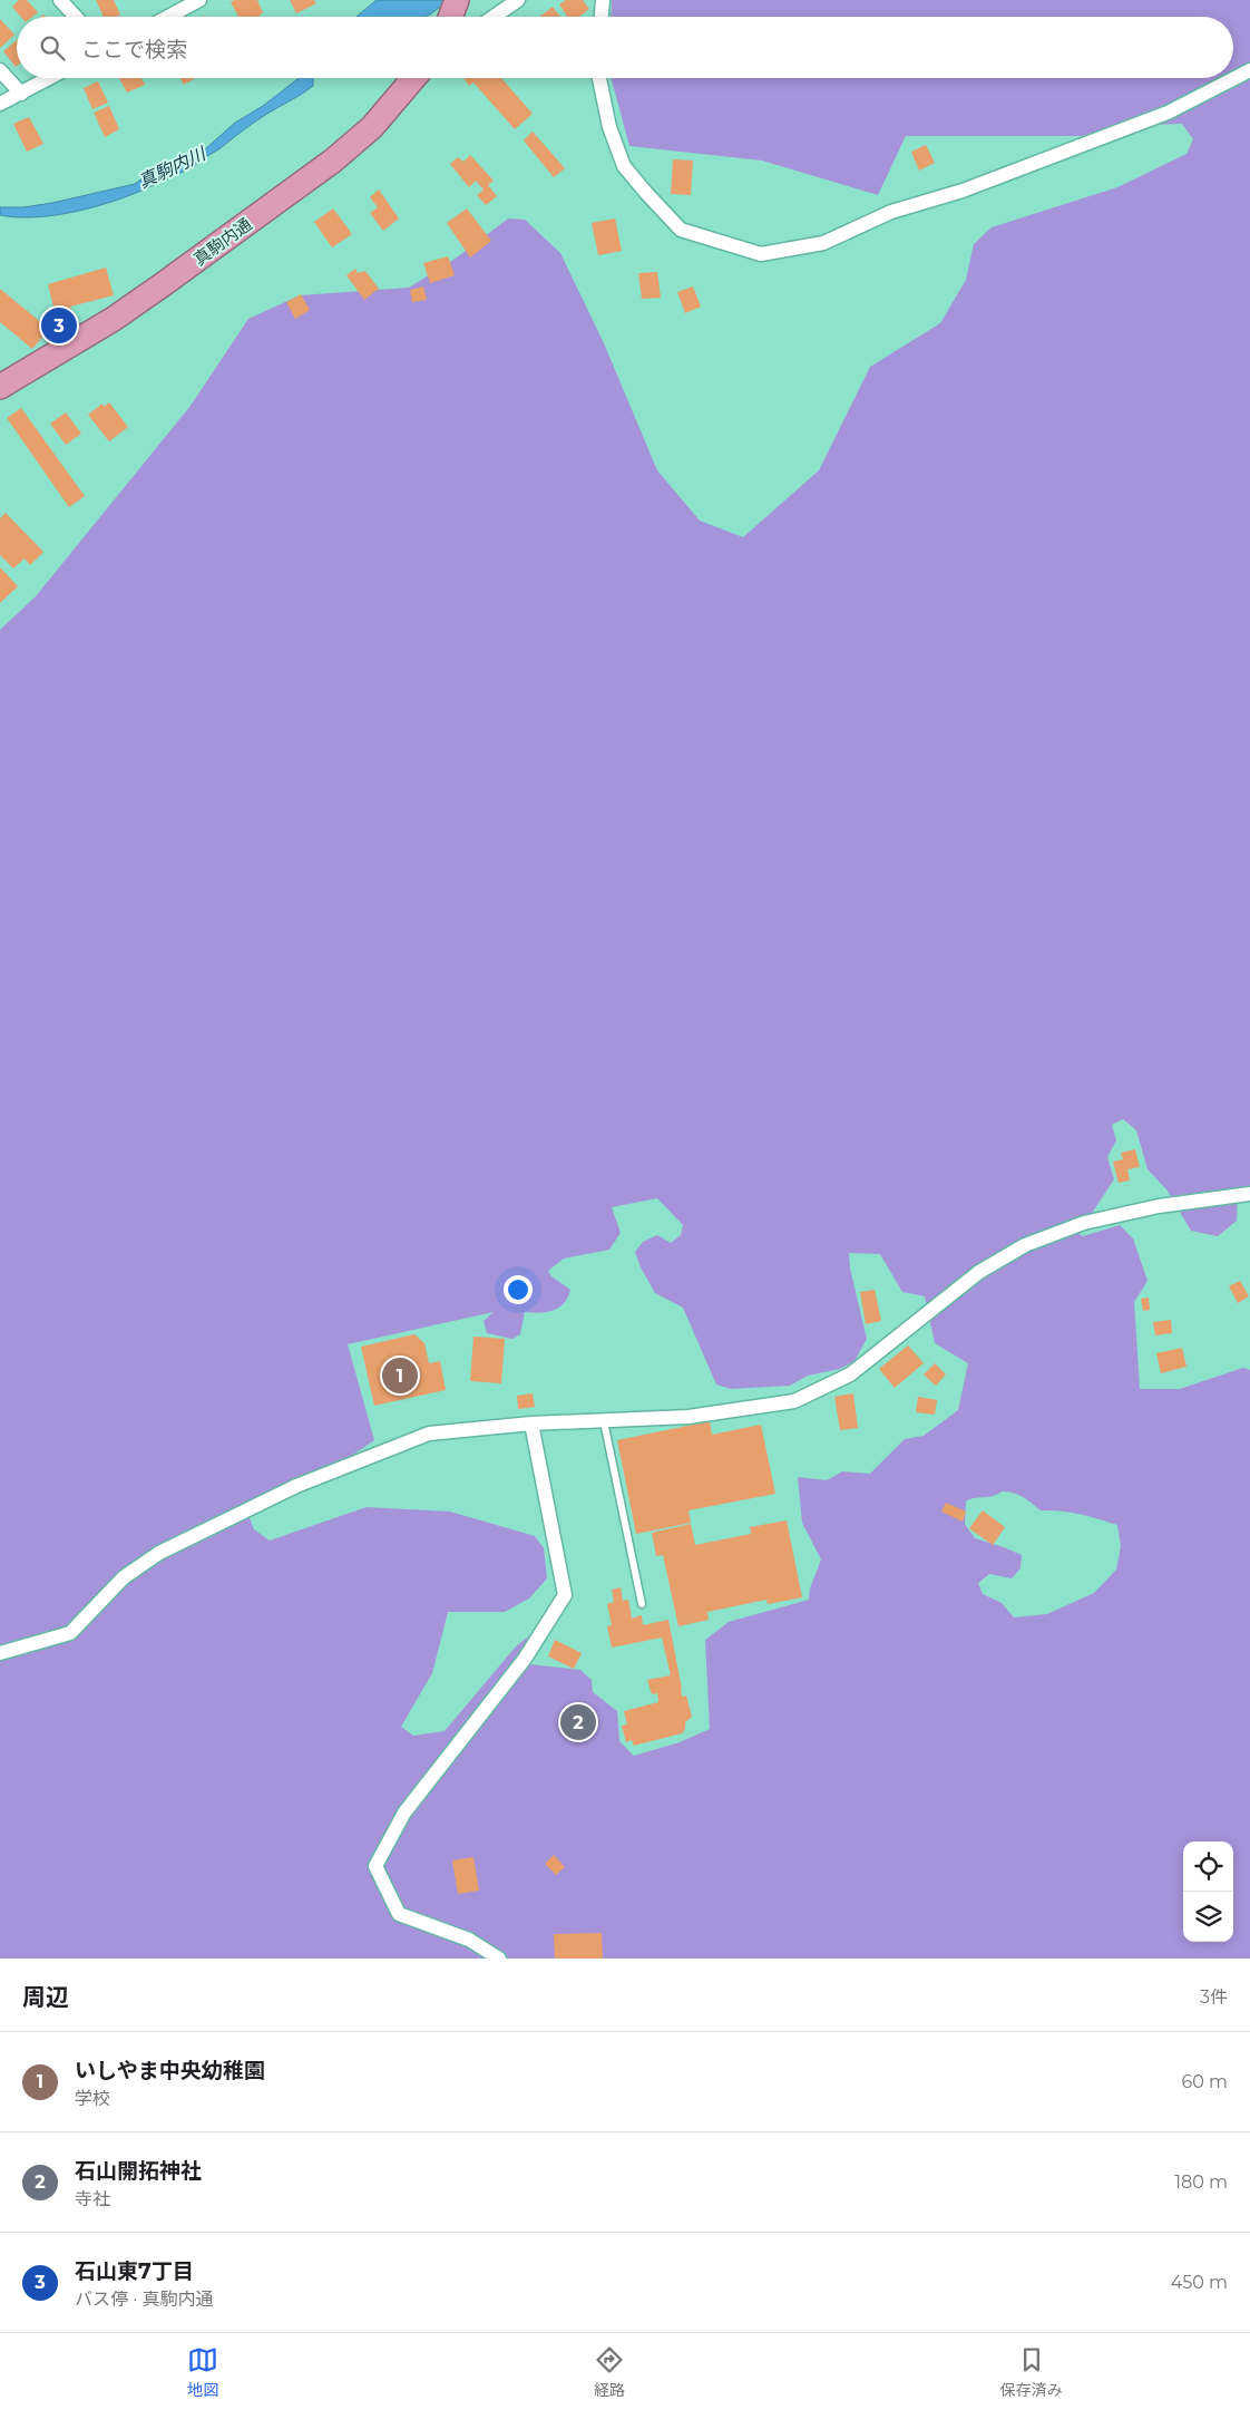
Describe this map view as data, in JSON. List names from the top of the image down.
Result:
{
  "streets": {
    "highway": ["真駒内通"]
  },
  "water": ["真駒内川"],
  "page": {
    "search": "ここで検索",
    "pins": ["3", "1", "2"],
    "heading": ["周辺", "3件"],
    "list": [
      {
        "mark": "1",
        "name": "いしやま中央幼稚園",
        "note": "学校",
        "value": "60 m"
      },
      {
        "mark": "2",
        "name": "石山開拓神社",
        "note": "寺社",
        "value": "180 m"
      },
      {
        "mark": "3",
        "name": "石山東7丁目",
        "note": "バス停 · 真駒内通",
        "value": "450 m"
      }
    ],
    "nav": ["地図", "経路", "保存済み"]
  }
}
